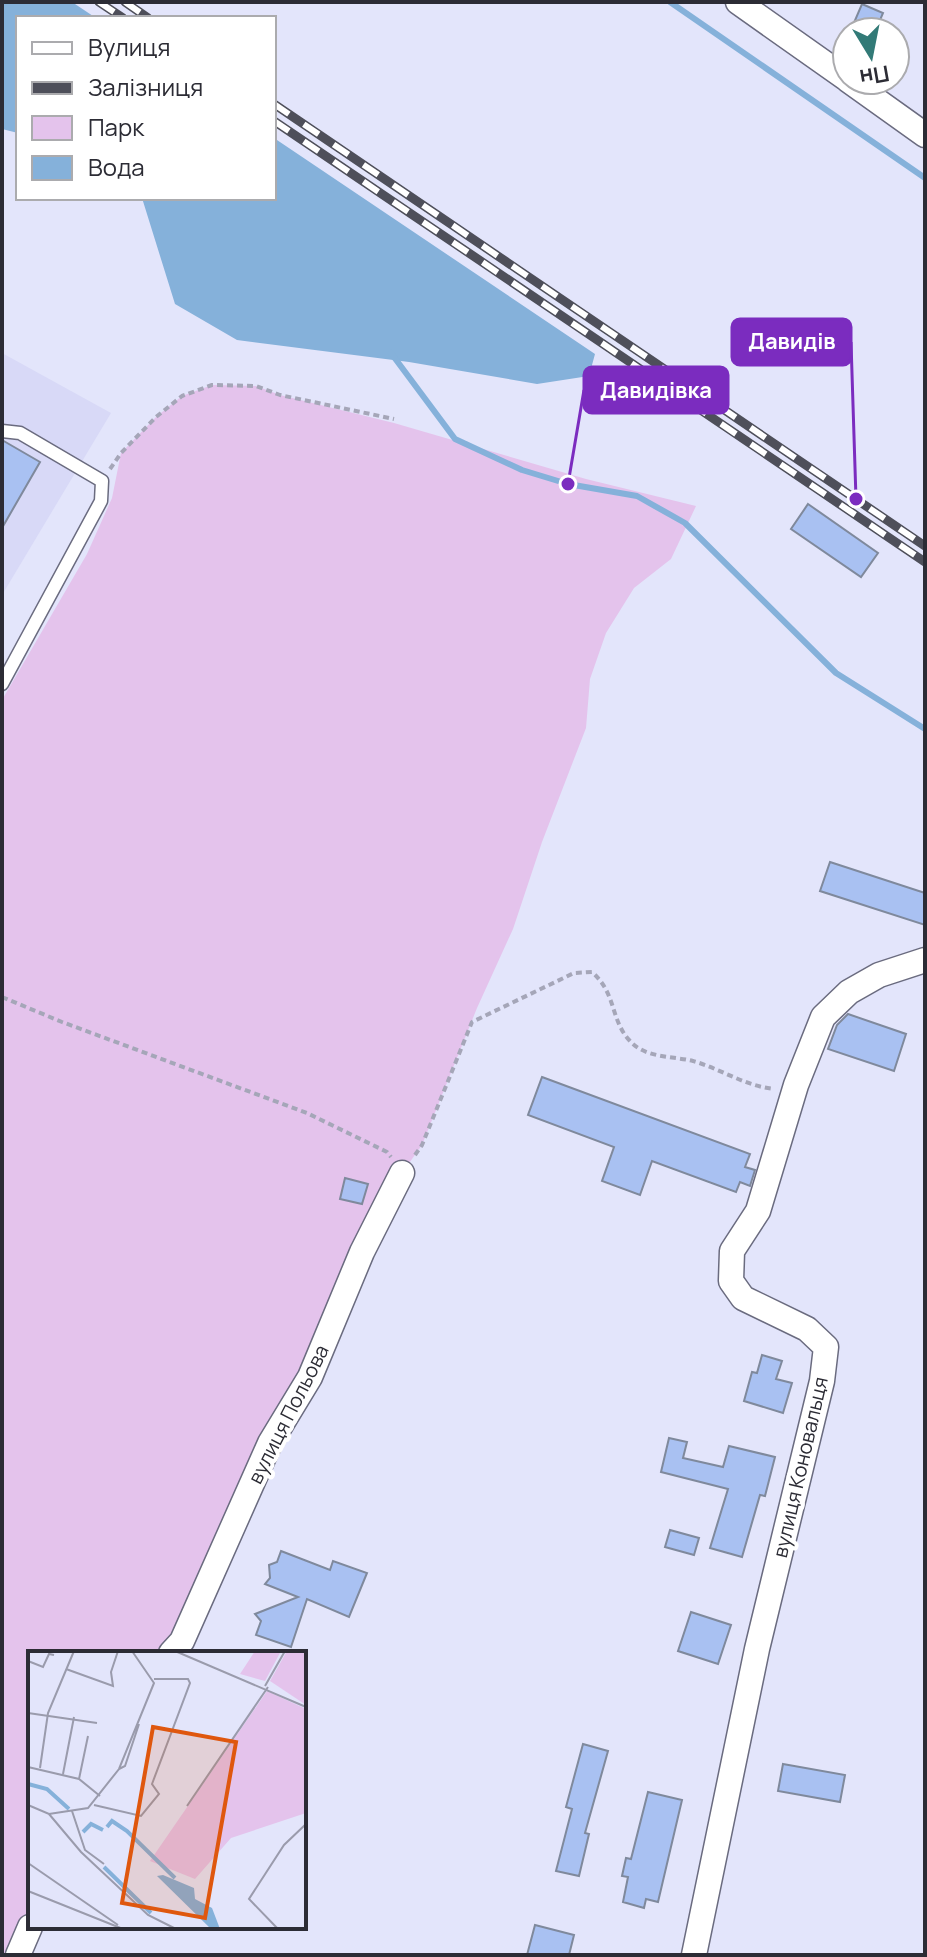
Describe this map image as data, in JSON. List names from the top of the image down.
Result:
{
  "streets": {
    "street": ["вулиця Польова", "вулиця Коновальця"]
  },
  "places": ["Давидівка", "Давидів"],
  "legend": [
    "Вулиця",
    "Залізниця",
    "Парк",
    "Вода"
  ],
  "north": "bottom"
}
